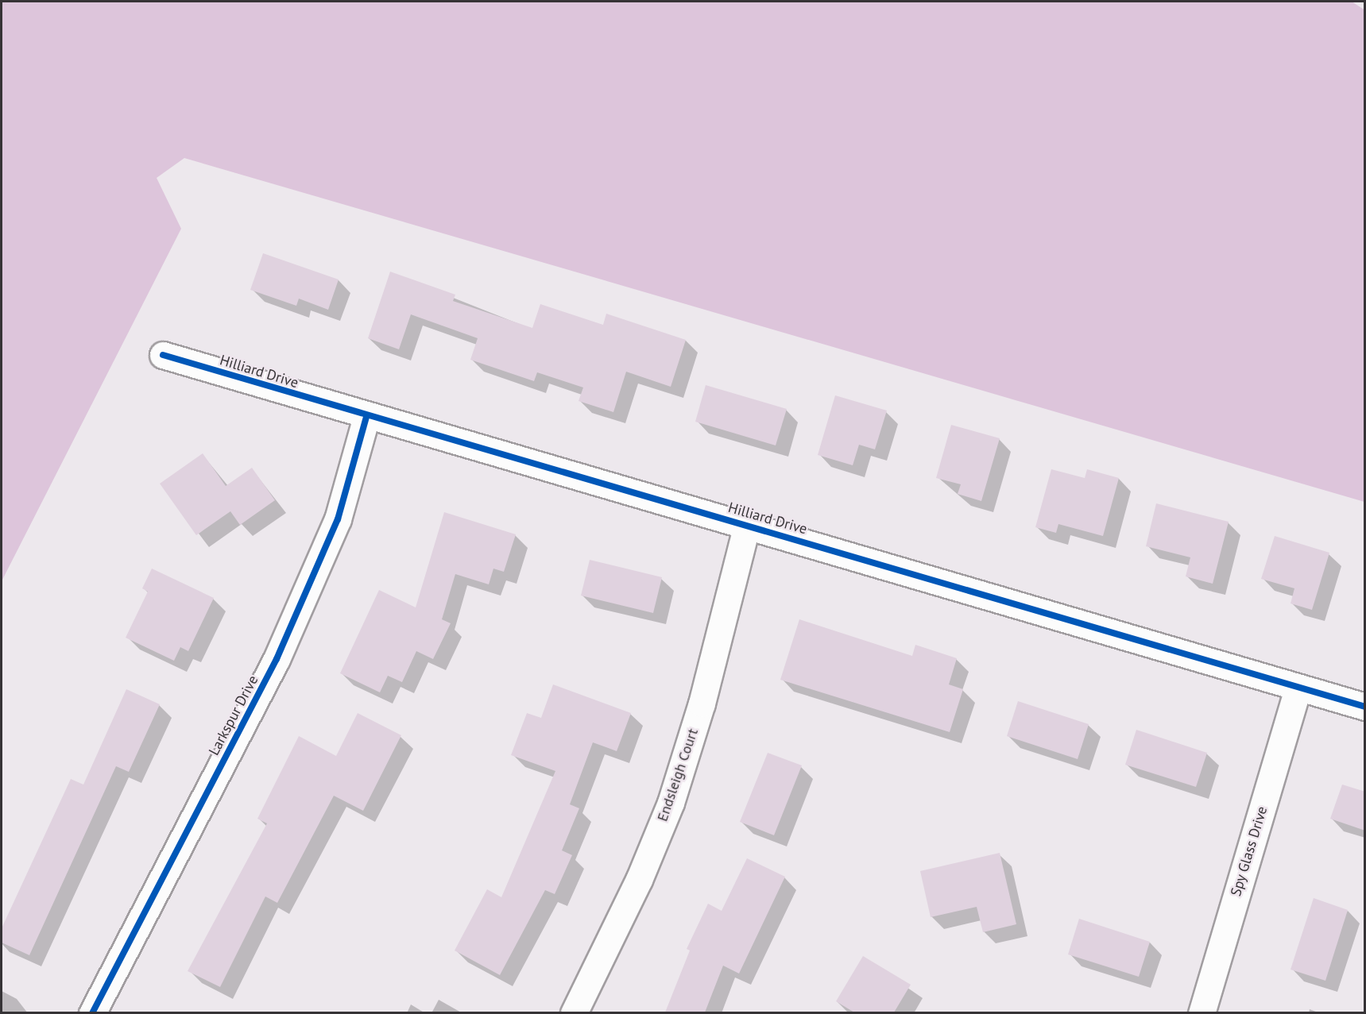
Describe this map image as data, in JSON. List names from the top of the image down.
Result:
{
  "streets": {
    "street": [
      "Hilliard Drive",
      "Larkspur Drive",
      "Endsleigh Court",
      "Spy Glass Drive"
    ]
  },
  "crossings": [
    ["Hilliard Drive", "Larkspur Drive"],
    ["Hilliard Drive", "Endsleigh Court"],
    ["Hilliard Drive", "Spy Glass Drive"]
  ]
}
